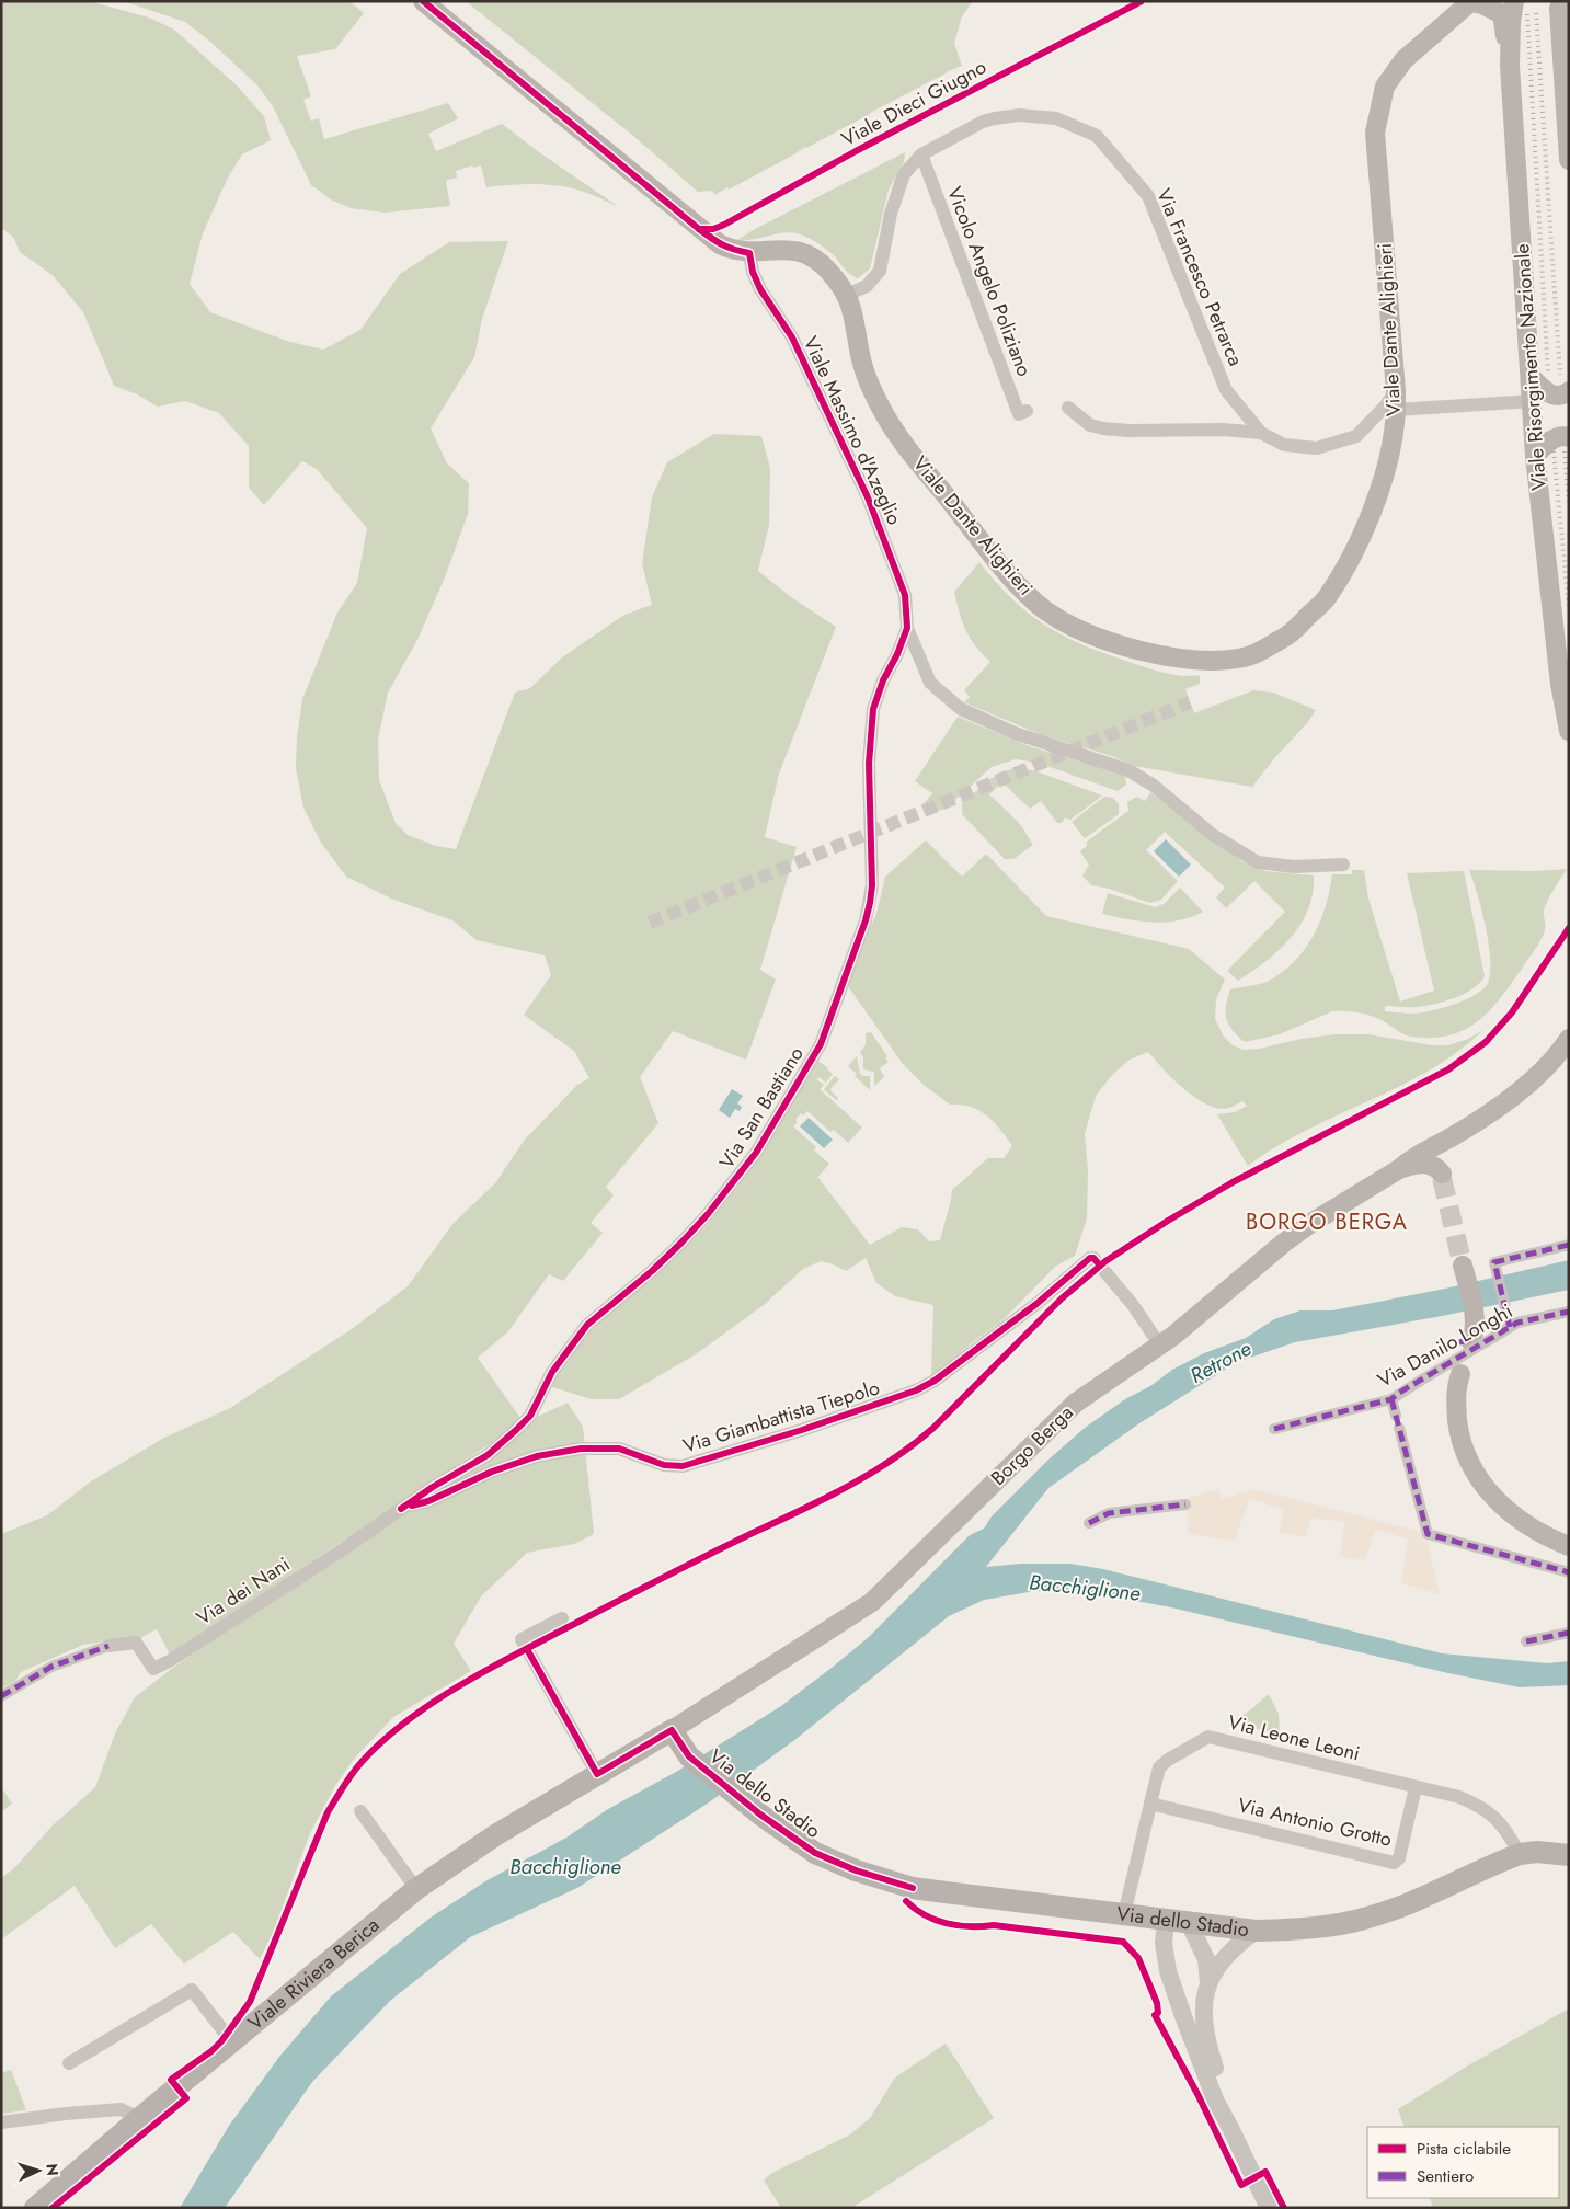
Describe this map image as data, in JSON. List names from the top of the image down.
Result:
{
  "streets": {
    "main road": [
      "Viale Dante Alighieri",
      "Viale Risorgimento Nazionale",
      "Borgo Berga",
      "Via dello Stadio",
      "Viale Riviera Berica"
    ],
    "street": [
      "Via Francesco Petrarca",
      "Vicolo Angelo Poliziano",
      "Viale Massimo d'Azeglio",
      "Via San Bastiano",
      "Via Danilo Longhi",
      "Via Giambattista Tiepolo",
      "Via dei Nani",
      "Via Leone Leoni",
      "Via Antonio Grotto"
    ],
    "cycle path": ["Viale Dieci Giugno"]
  },
  "crossings": [
    ["Via Francesco Petrarca", "Vicolo Angelo Poliziano"],
    ["Via Francesco Petrarca", "Viale Dante Alighieri"],
    ["Viale Dante Alighieri", "Viale Massimo d'Azeglio"],
    ["Viale Massimo d'Azeglio", "Via San Bastiano"],
    ["Via San Bastiano", "Via Giambattista Tiepolo"],
    ["Via San Bastiano", "Via dei Nani"],
    ["Via Giambattista Tiepolo", "Borgo Berga"],
    ["Via Giambattista Tiepolo", "Via dei Nani"],
    ["Borgo Berga", "Via dello Stadio"],
    ["Borgo Berga", "Viale Riviera Berica"],
    ["Via Leone Leoni", "Via dello Stadio"],
    ["Via Leone Leoni", "Via Antonio Grotto"],
    ["Via dello Stadio", "Viale Riviera Berica"]
  ],
  "districts": ["BORGO BERGA"],
  "water": ["Retrone", "Bacchiglione"],
  "legend": ["Pista ciclabile", "Sentiero"],
  "north": "right"
}
